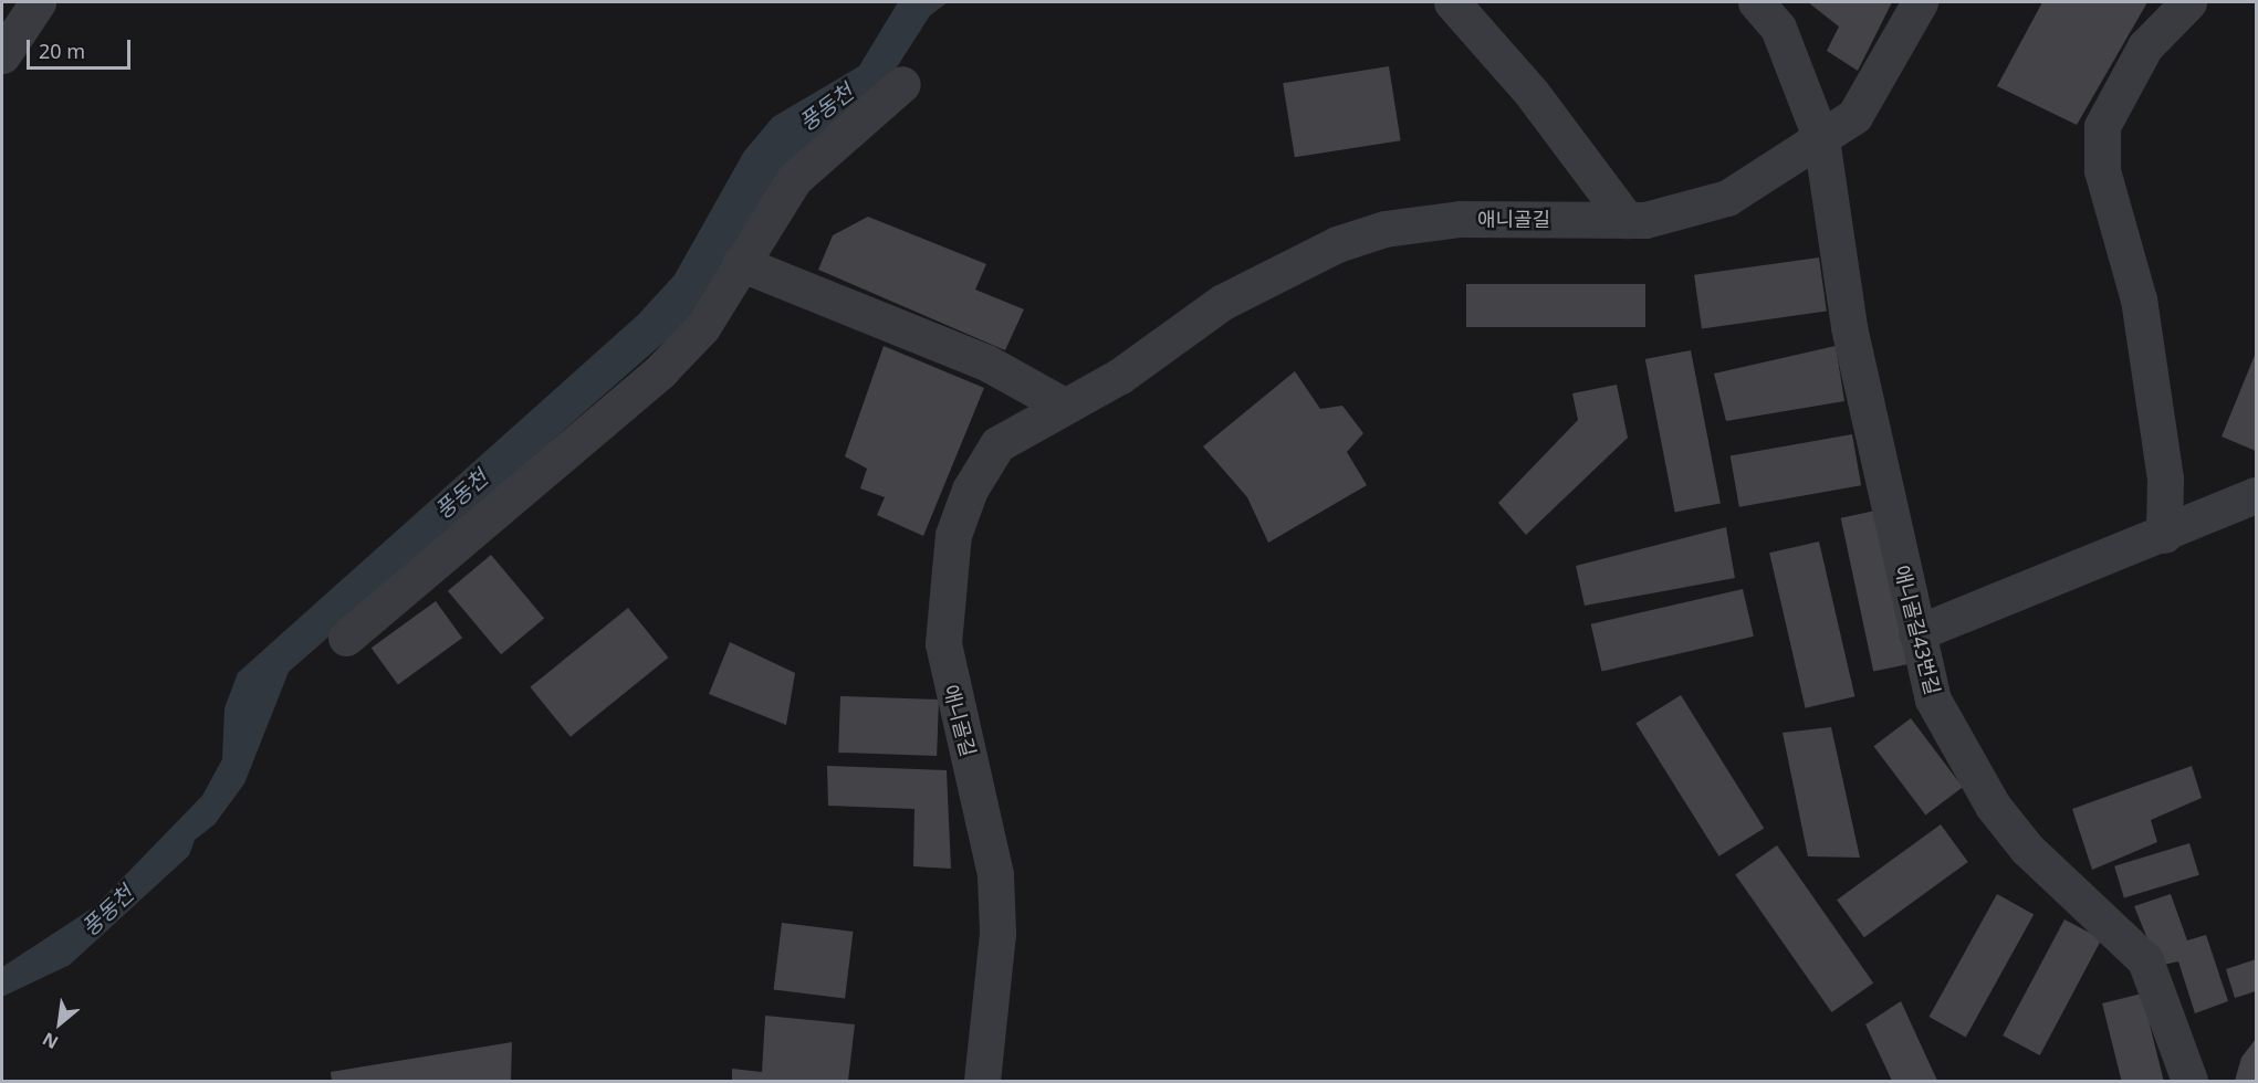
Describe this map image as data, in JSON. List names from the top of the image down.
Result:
{
  "streets": {
    "street": ["애니골길", "애니골길43번길"]
  },
  "crossings": [
    ["애니골길", "애니골길43번길"]
  ],
  "water": ["풍동천"],
  "scale_bar": "20 m",
  "north": "bottom left"
}
